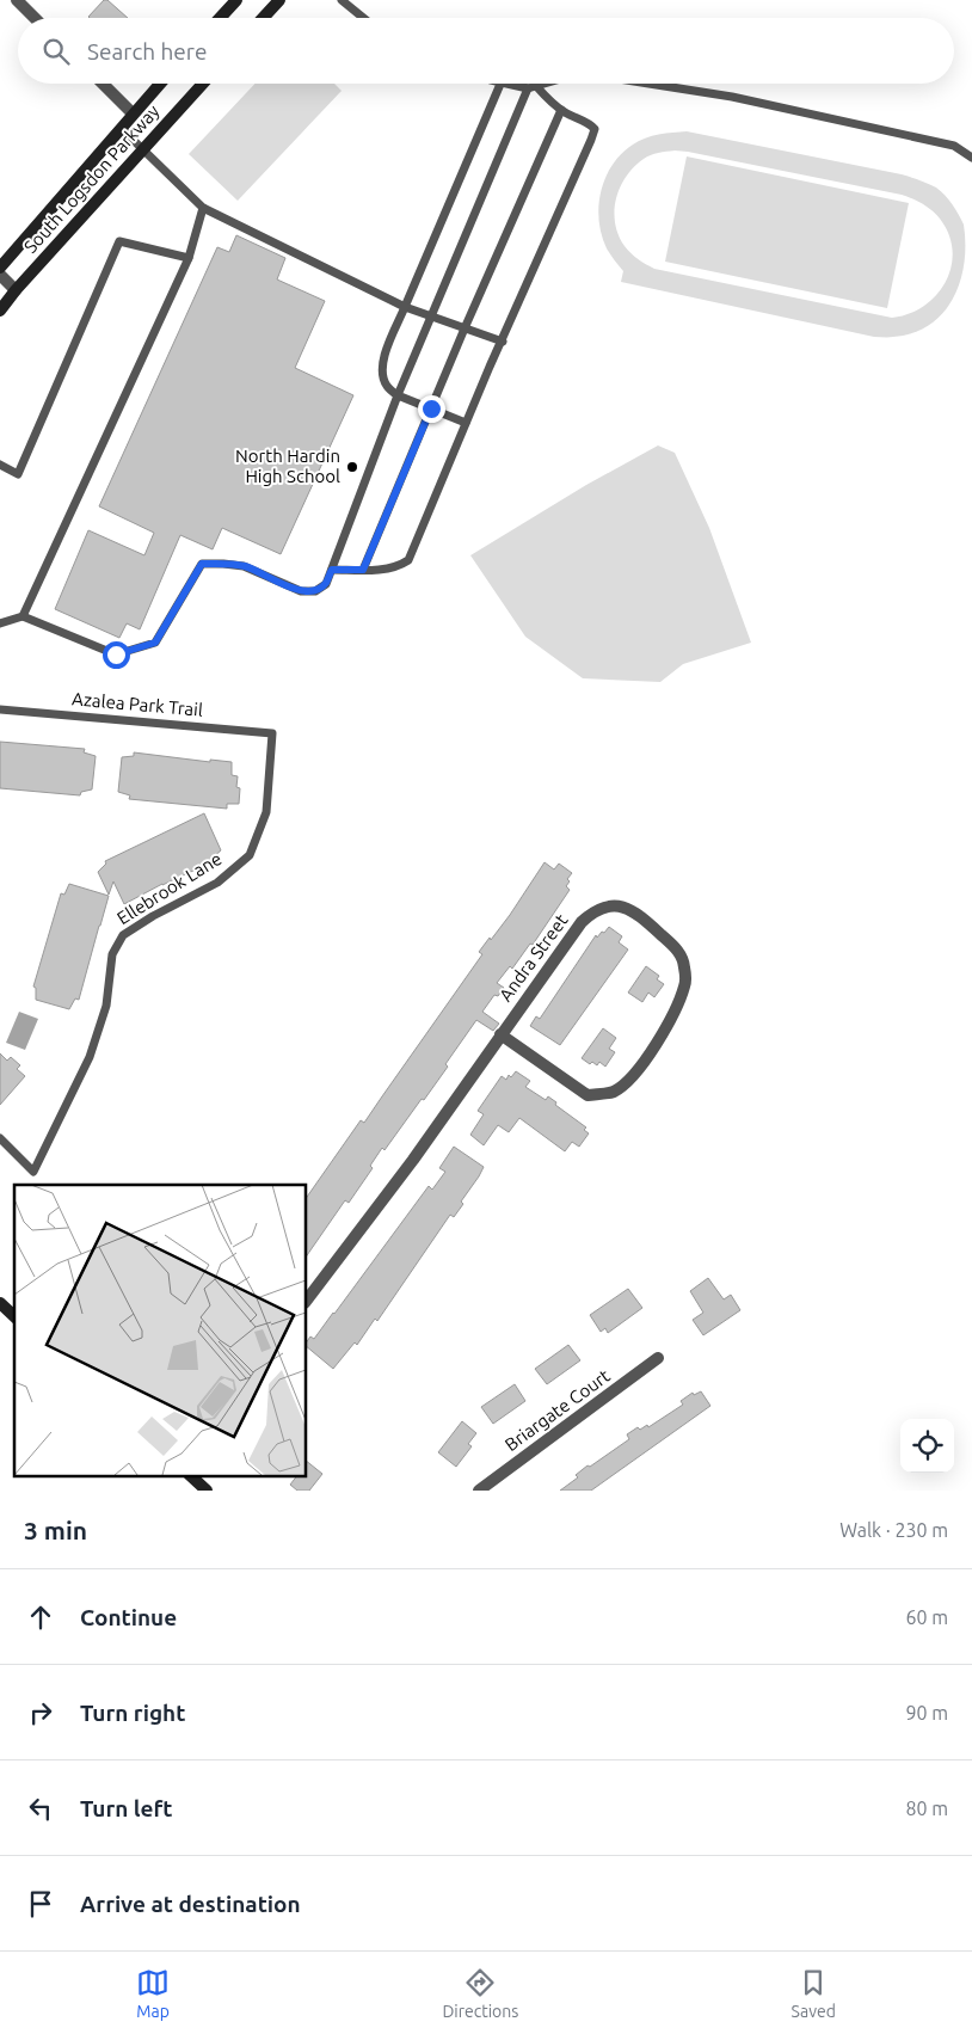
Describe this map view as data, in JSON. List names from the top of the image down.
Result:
{
  "streets": {
    "main road": ["South Logsdon Parkway"],
    "street": ["Andra Street", "Briargate Court"],
    "lane": ["Azalea Park Trail", "Ellebrook Lane"]
  },
  "crossings": [
    ["Azalea Park Trail", "Ellebrook Lane"]
  ],
  "places": ["North Hardin High School"],
  "page": {
    "search": "Search here",
    "heading": ["3 min", "Walk · 230 m"],
    "list": [
      ["Continue", "60 m"],
      ["Turn right", "90 m"],
      ["Turn left", "80 m"],
      "Arrive at destination"
    ],
    "nav": ["Map", "Directions", "Saved"]
  }
}
